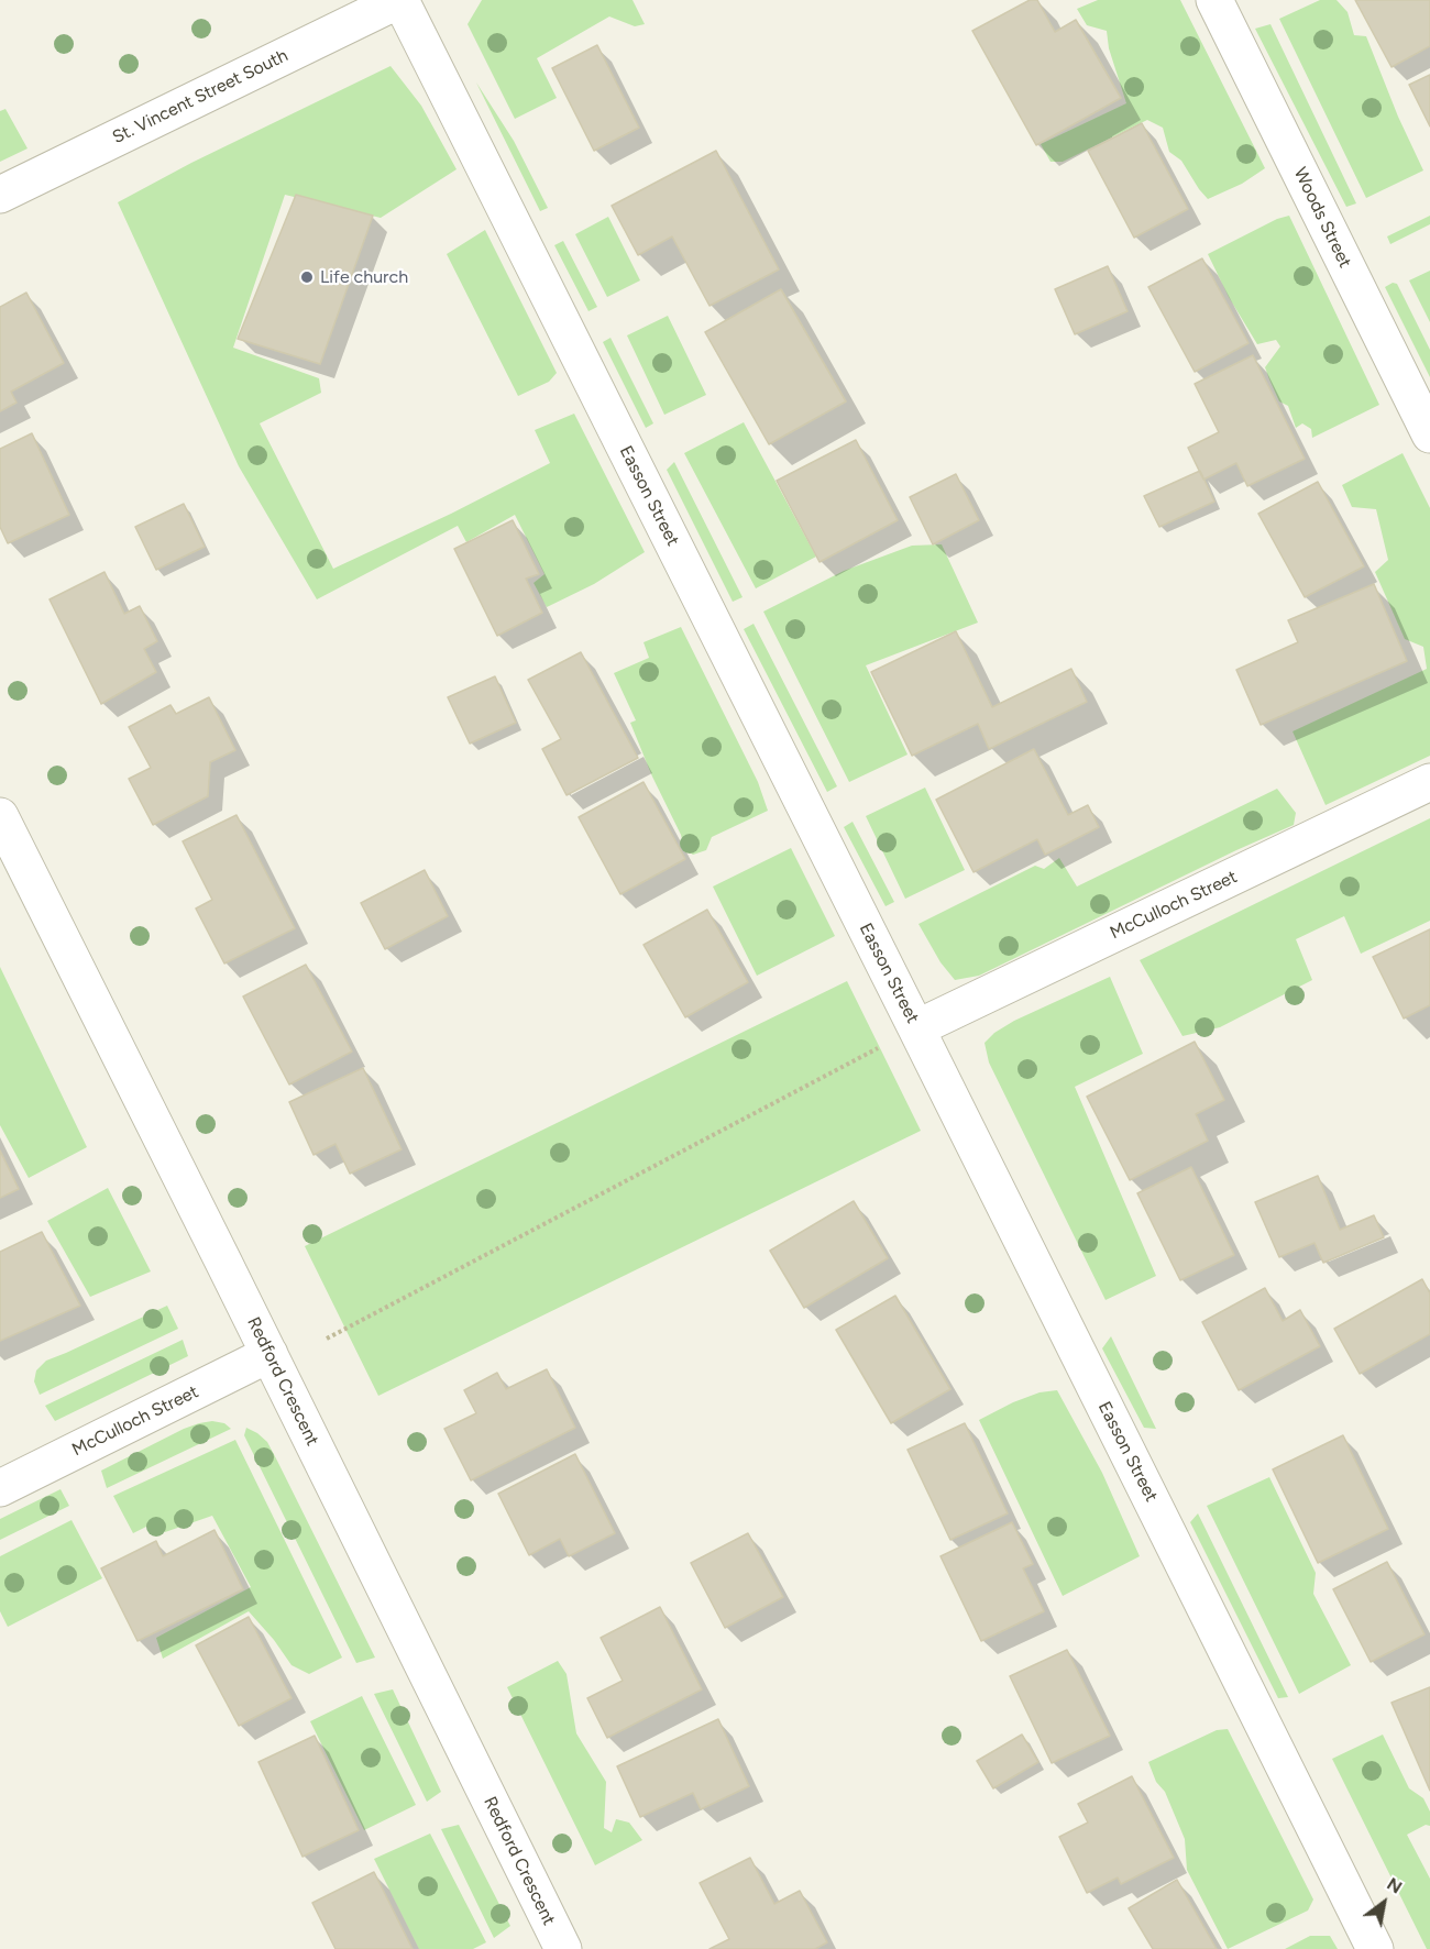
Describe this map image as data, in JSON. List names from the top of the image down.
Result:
{
  "streets": {
    "street": [
      "St. Vincent Street South",
      "Woods Street",
      "Easson Street",
      "McCulloch Street",
      "Redford Crescent"
    ]
  },
  "crossings": [
    ["St. Vincent Street South", "Easson Street"],
    ["Easson Street", "McCulloch Street"],
    ["McCulloch Street", "Redford Crescent"]
  ],
  "places": ["Life church"],
  "north": "top right"
}
